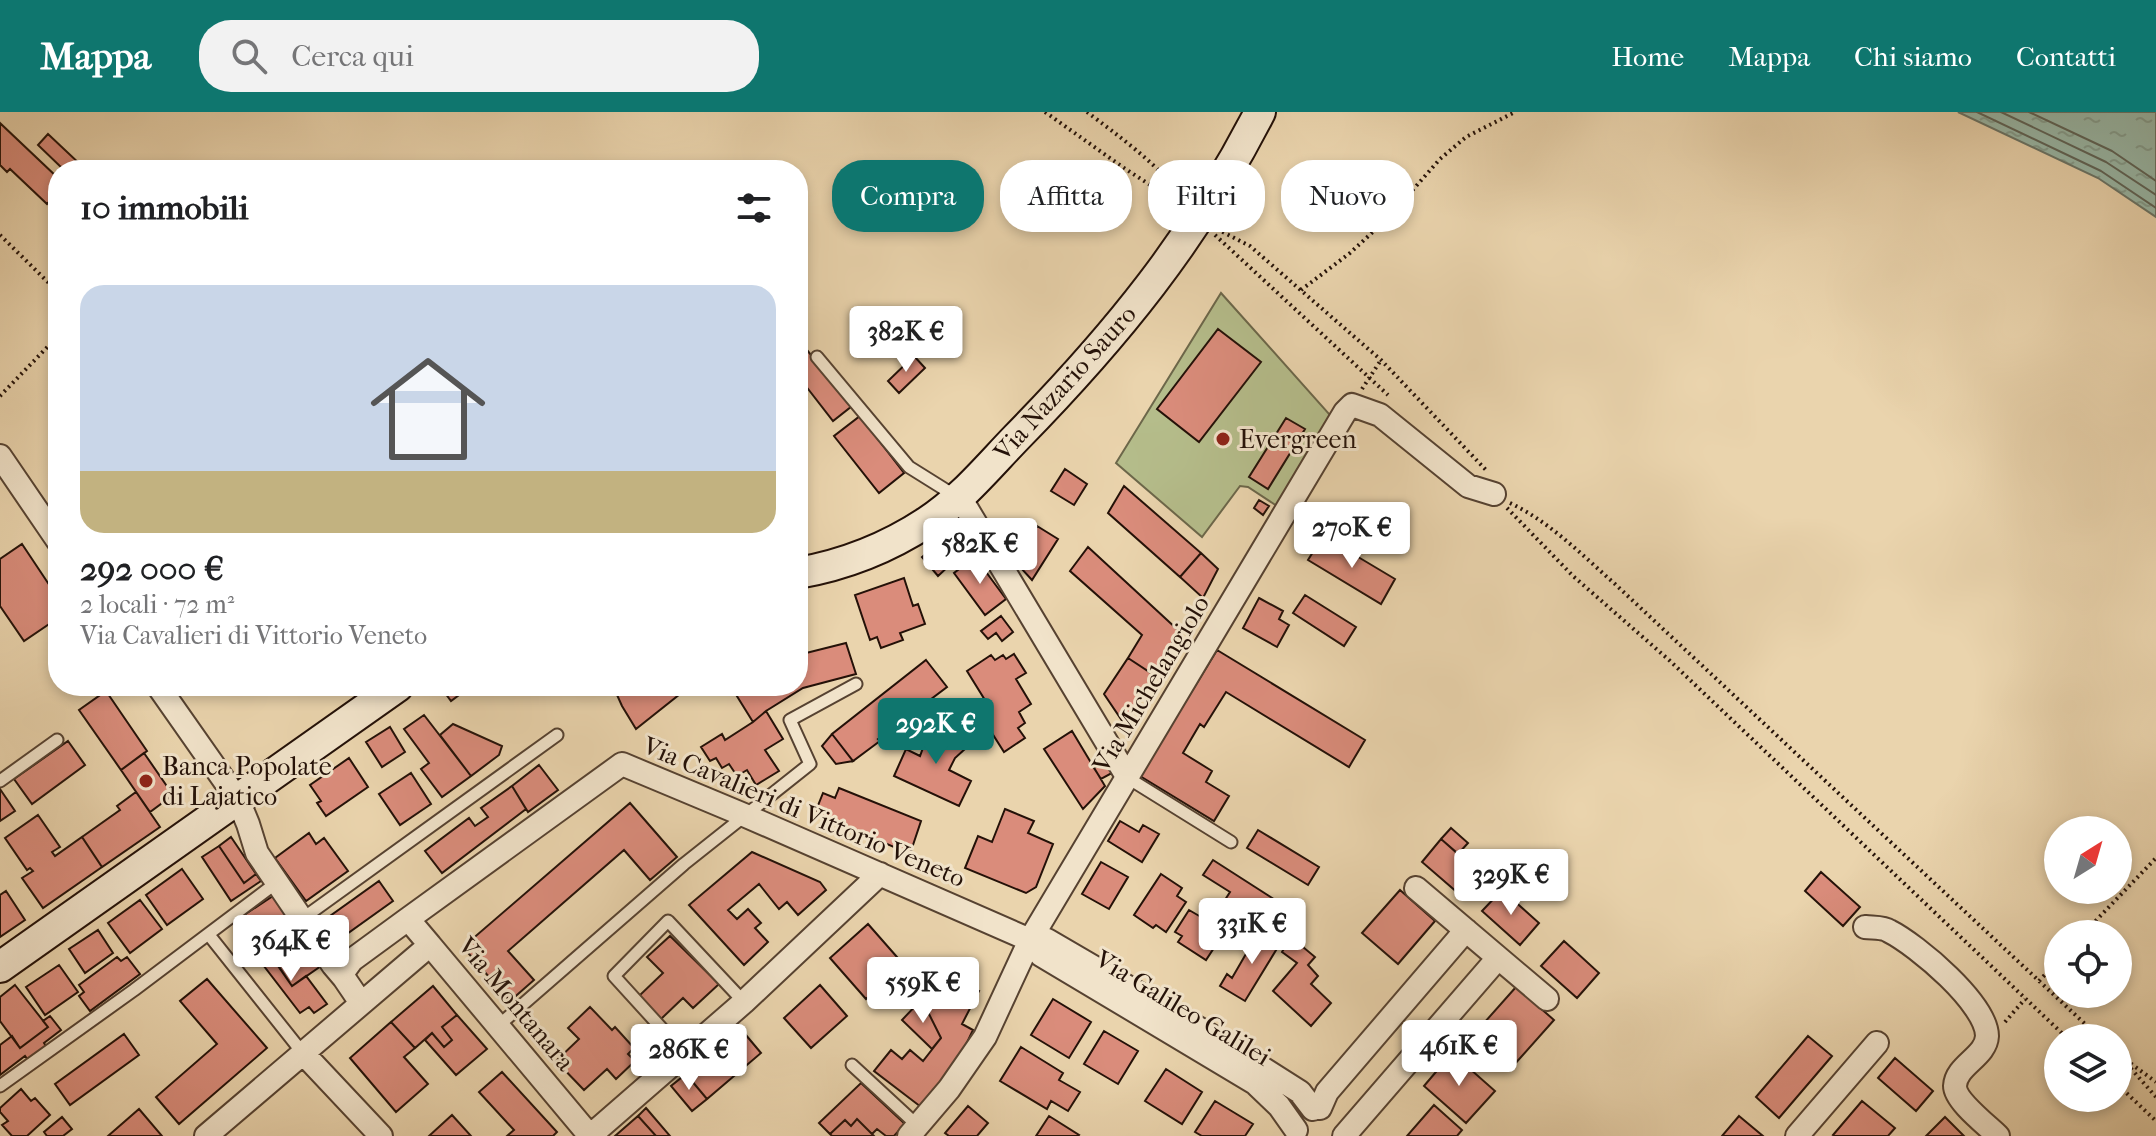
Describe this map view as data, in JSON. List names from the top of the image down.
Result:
{
  "streets": {
    "main road": ["Via Nazario Sauro"],
    "street": [
      "Via Michelangiolo",
      "Via Cavalieri di Vittorio Veneto",
      "Via Montanara",
      "Via Galileo Galilei"
    ]
  },
  "crossings": [
    ["Via Michelangiolo", "Via Cavalieri di Vittorio Veneto"],
    ["Via Michelangiolo", "Via Galileo Galilei"],
    ["Via Cavalieri di Vittorio Veneto", "Via Montanara"],
    ["Via Cavalieri di Vittorio Veneto", "Via Galileo Galilei"]
  ],
  "places": ["Evergreen", "Banca Popolate di Lajatico"],
  "north": "top right",
  "page": {
    "header": "Mappa",
    "search": "Cerca qui",
    "nav": [
      "Home",
      "Mappa",
      "Chi siamo",
      "Contatti"
    ],
    "chip": [
      "Compra",
      "Affitta",
      "Filtri",
      "Nuovo"
    ],
    "heading": "10 immobili",
    "list": [
      {
        "name": "292 000 €",
        "note": "2 locali · 72 m² · Via Cavalieri di Vittorio Veneto"
      }
    ],
    "price": [
      "382K €",
      "270K €",
      "582K €",
      "292K €",
      "329K €",
      "331K €",
      "364K €",
      "559K €",
      "461K €",
      "286K €"
    ]
  }
}
